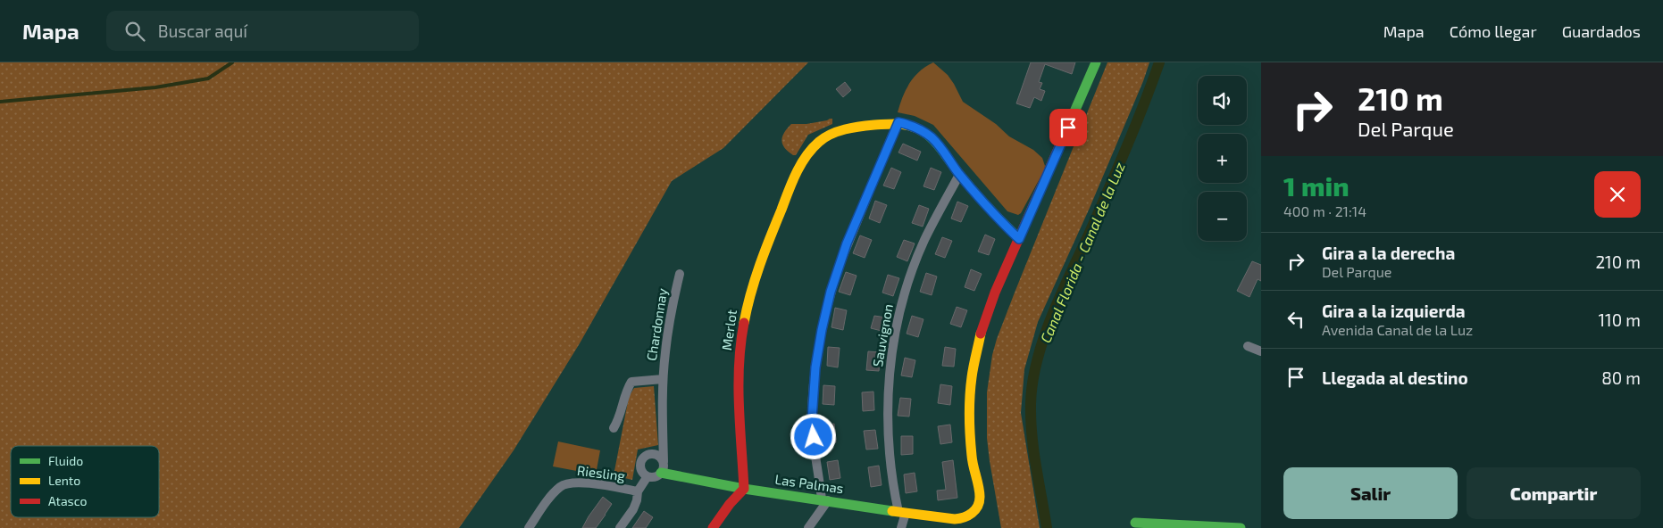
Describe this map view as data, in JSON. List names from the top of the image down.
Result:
{
  "streets": {
    "street": [
      "Chardonnay",
      "Merlot",
      "Sauvignon",
      "Riesling",
      "Las Palmas"
    ]
  },
  "crossings": [
    ["Chardonnay", "Las Palmas"],
    ["Merlot", "Las Palmas"],
    ["Sauvignon", "Las Palmas"]
  ],
  "water": ["Canal Florida - Canal de la Luz"],
  "legend": ["Fluido", "Lento", "Atasco"],
  "page": {
    "header": "Mapa",
    "search": "Buscar aquí",
    "nav": ["Mapa", "Cómo llegar", "Guardados"],
    "turn": ["210 m", "Del Parque"],
    "map_buttons": ["+", "−"],
    "heading": ["1 min", "400 m · 21:14"],
    "list": [
      {
        "name": "Gira a la derecha",
        "note": "Del Parque",
        "value": "210 m"
      },
      {
        "name": "Gira a la izquierda",
        "note": "Avenida Canal de la Luz",
        "value": "110 m"
      },
      {
        "name": "Llegada al destino",
        "value": "80 m"
      }
    ],
    "buttons": ["Salir", "Compartir"]
  }
}
